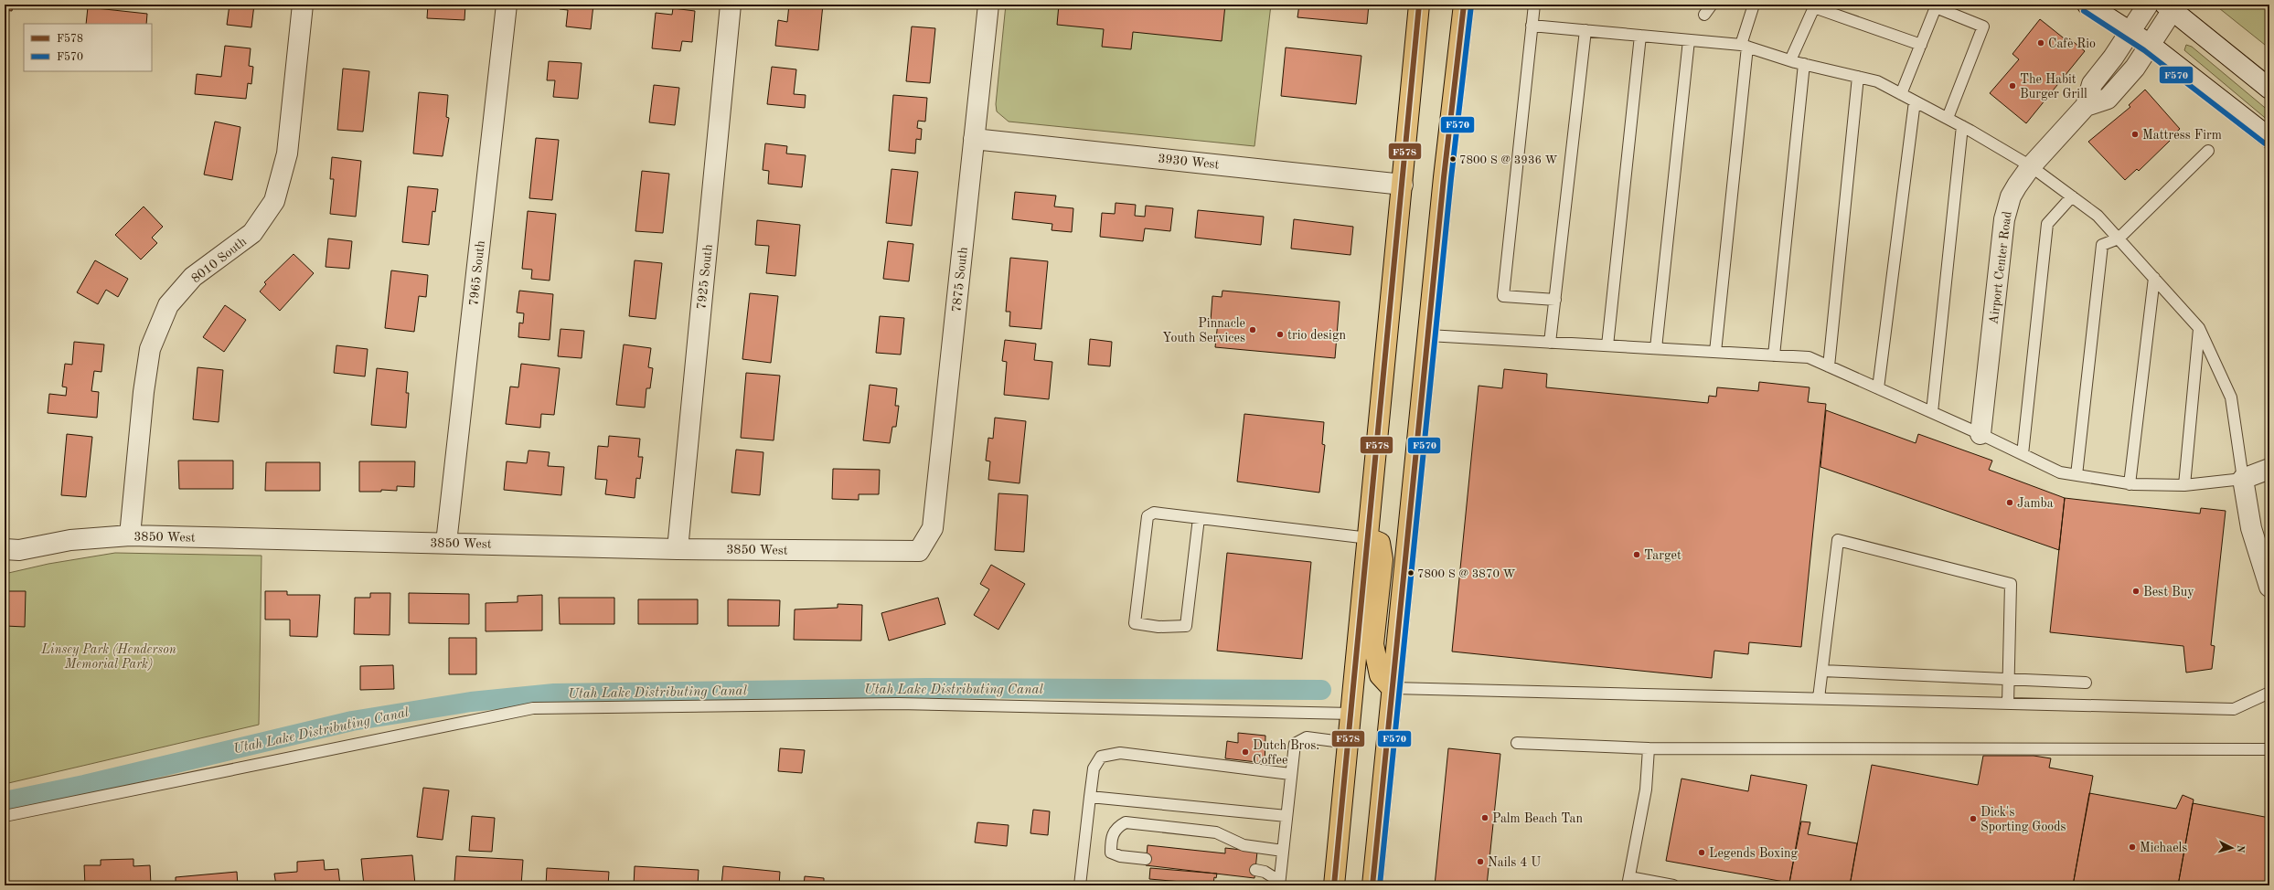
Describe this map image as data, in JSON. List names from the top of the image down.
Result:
{
  "streets": {
    "street": [
      "3930 West",
      "8010 South",
      "Airport Center Road",
      "7965 South",
      "7925 South",
      "7875 South",
      "3850 West"
    ]
  },
  "crossings": [
    ["3930 West", "7875 South"],
    ["8010 South", "3850 West"],
    ["7965 South", "3850 West"],
    ["7925 South", "3850 West"],
    ["7875 South", "3850 West"]
  ],
  "water": ["Utah Lake Distributing Canal"],
  "parks": ["Linsey Park (Henderson Memorial Park)"],
  "places": [
    "Cafe Rio",
    "The Habit Burger Grill",
    "Mattress Firm",
    "7800 S @ 3936 W",
    "Pinnacle Youth Services",
    "trio design",
    "Jamba",
    "Target",
    "7800 S @ 3870 W",
    "Best Buy",
    "Dutch Bros. Coffee",
    "Palm Beach Tan",
    "Dick's Sporting Goods",
    "Michaels",
    "Legends Boxing",
    "Nails 4 U"
  ],
  "lines": ["transit line F578", "transit line F570"],
  "legend": ["F578", "F570"],
  "north": "right"
}
